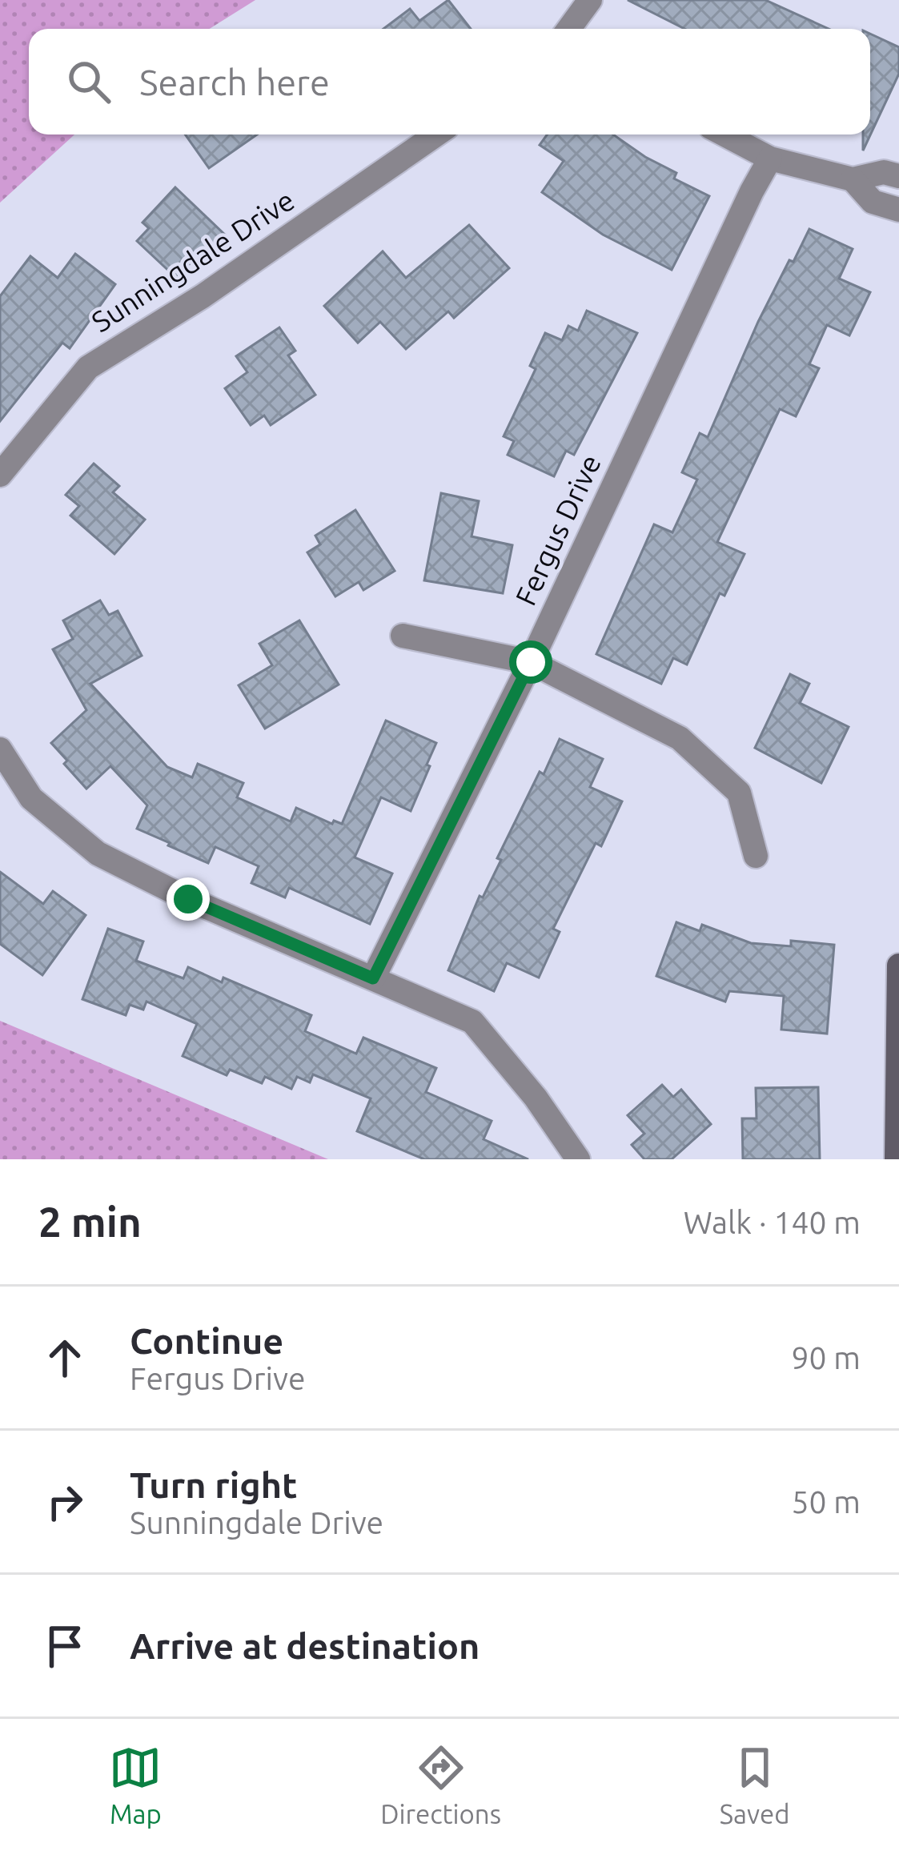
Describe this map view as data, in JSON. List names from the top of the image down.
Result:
{
  "streets": {
    "street": ["Sunningdale Drive", "Fergus Drive"]
  },
  "page": {
    "search": "Search here",
    "heading": ["2 min", "Walk · 140 m"],
    "list": [
      ["Continue", "Fergus Drive", "90 m"],
      ["Turn right", "Sunningdale Drive", "50 m"],
      "Arrive at destination"
    ],
    "nav": ["Map", "Directions", "Saved"]
  }
}
